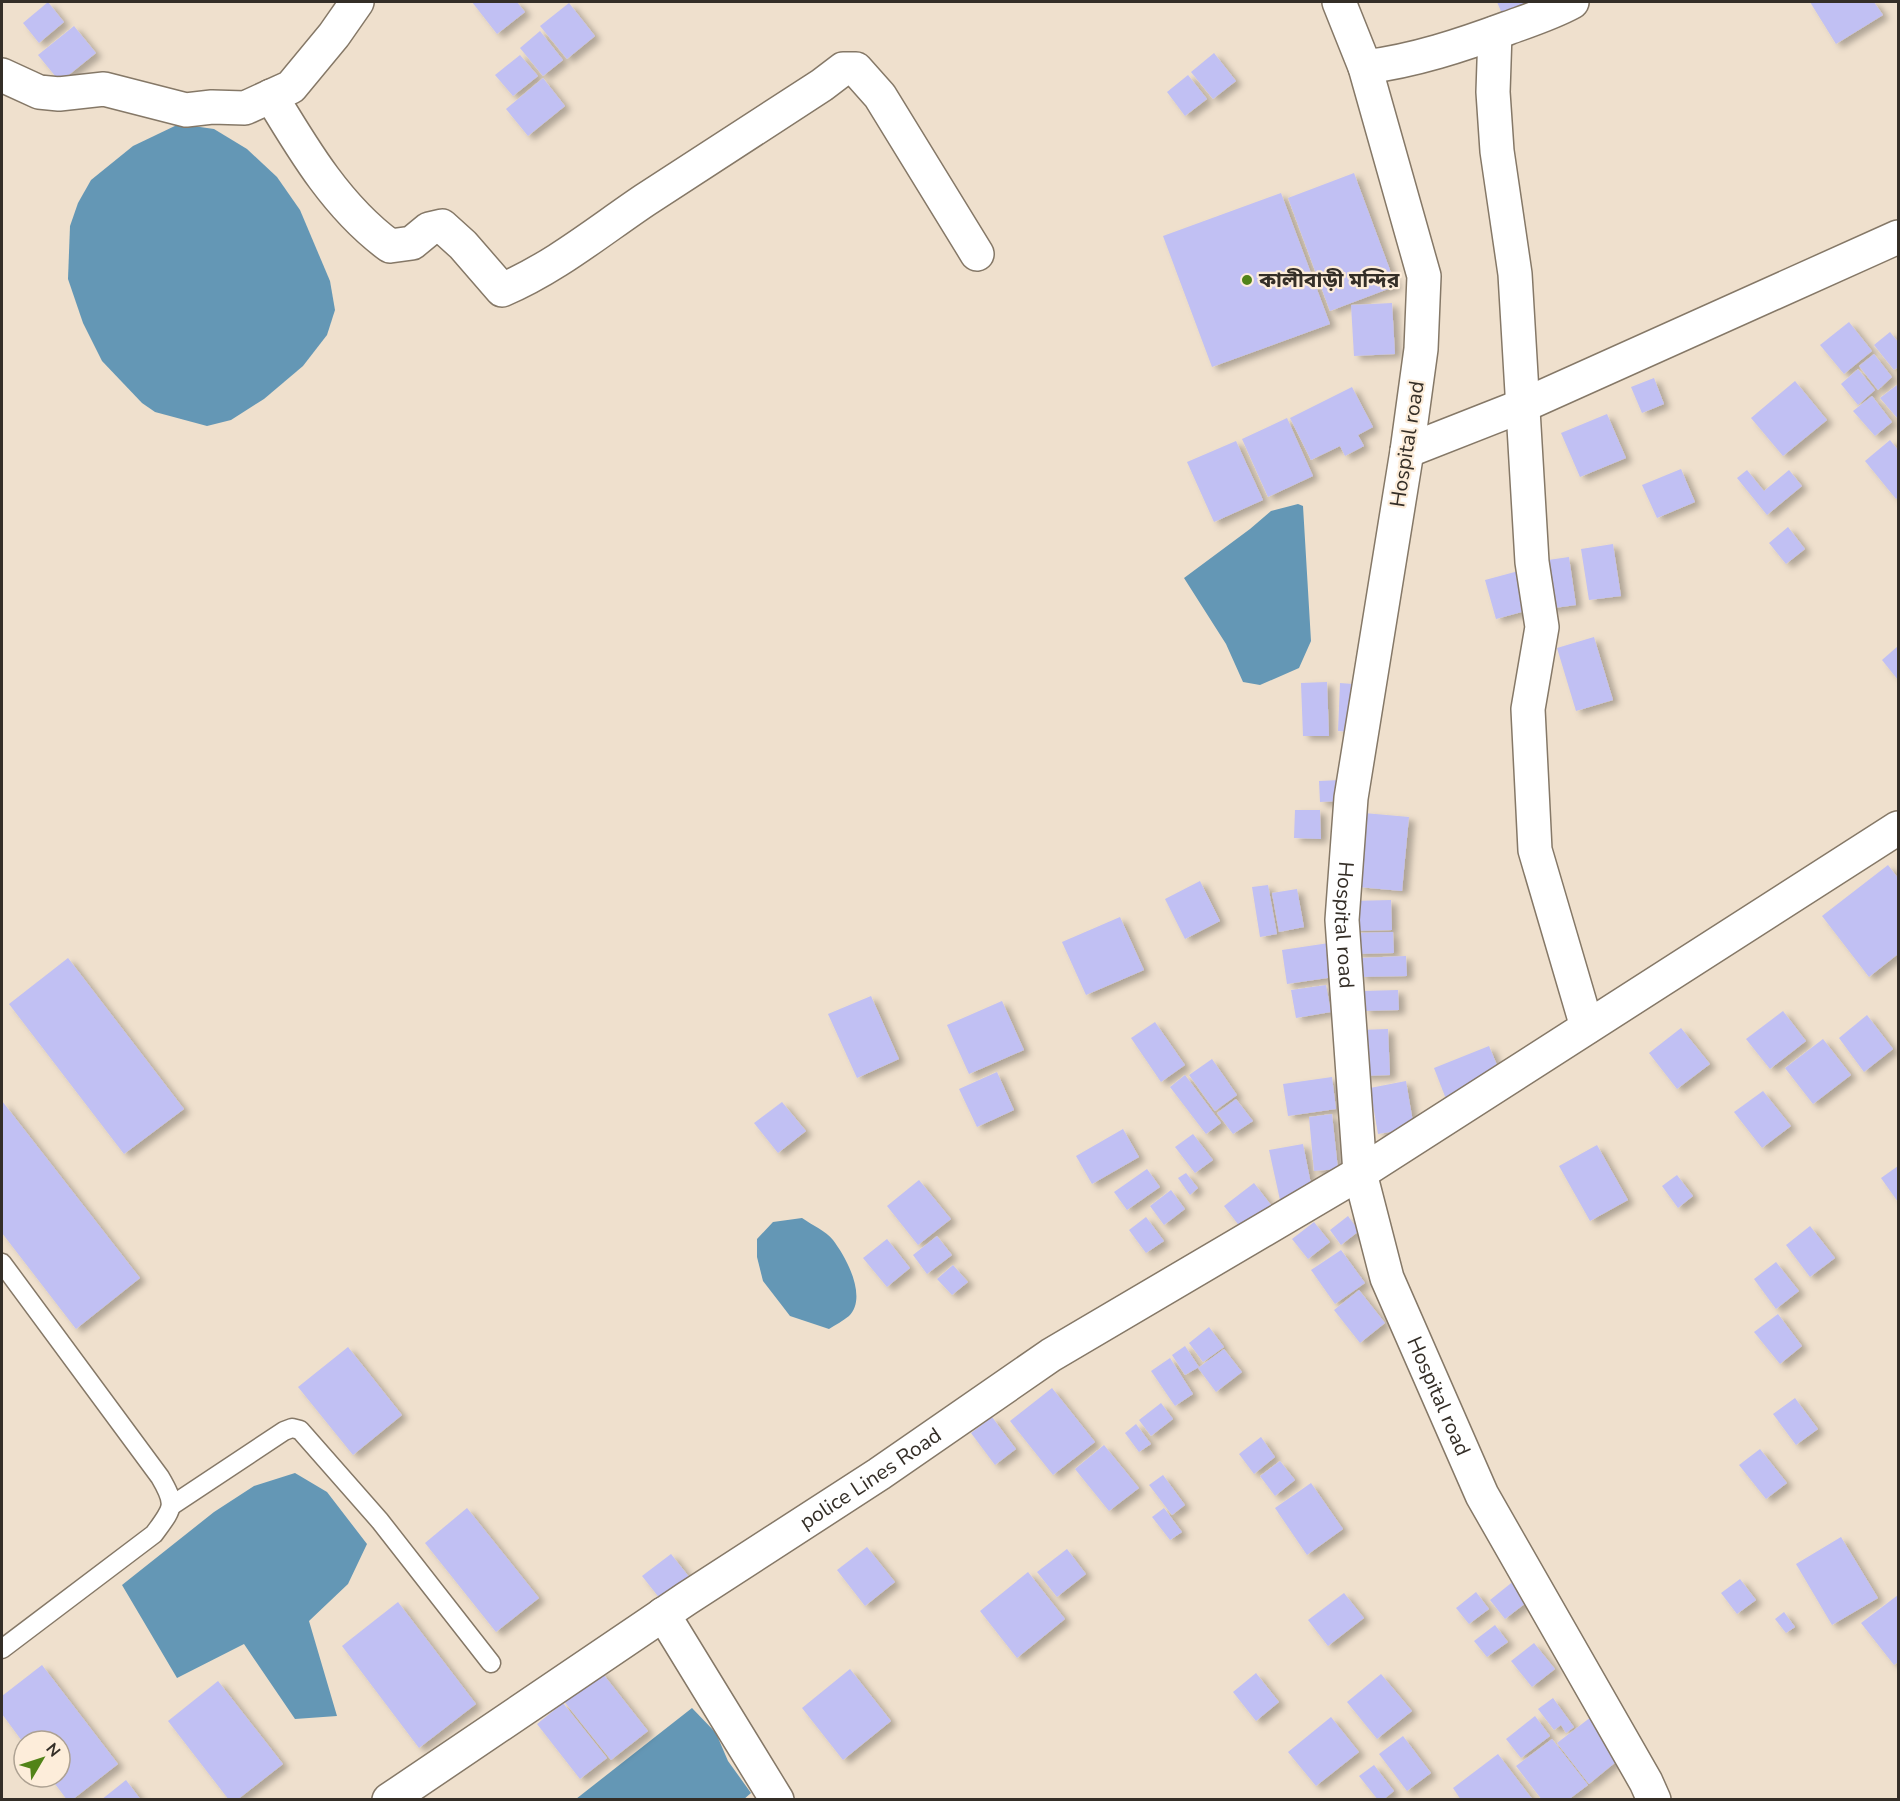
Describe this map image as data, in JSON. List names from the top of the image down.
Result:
{
  "streets": {
    "street": ["Hospital road", "police Lines Road"]
  },
  "crossings": [
    ["Hospital road", "police Lines Road"]
  ],
  "places": ["কালীবাড়ী মন্দির"],
  "north": "top right"
}
